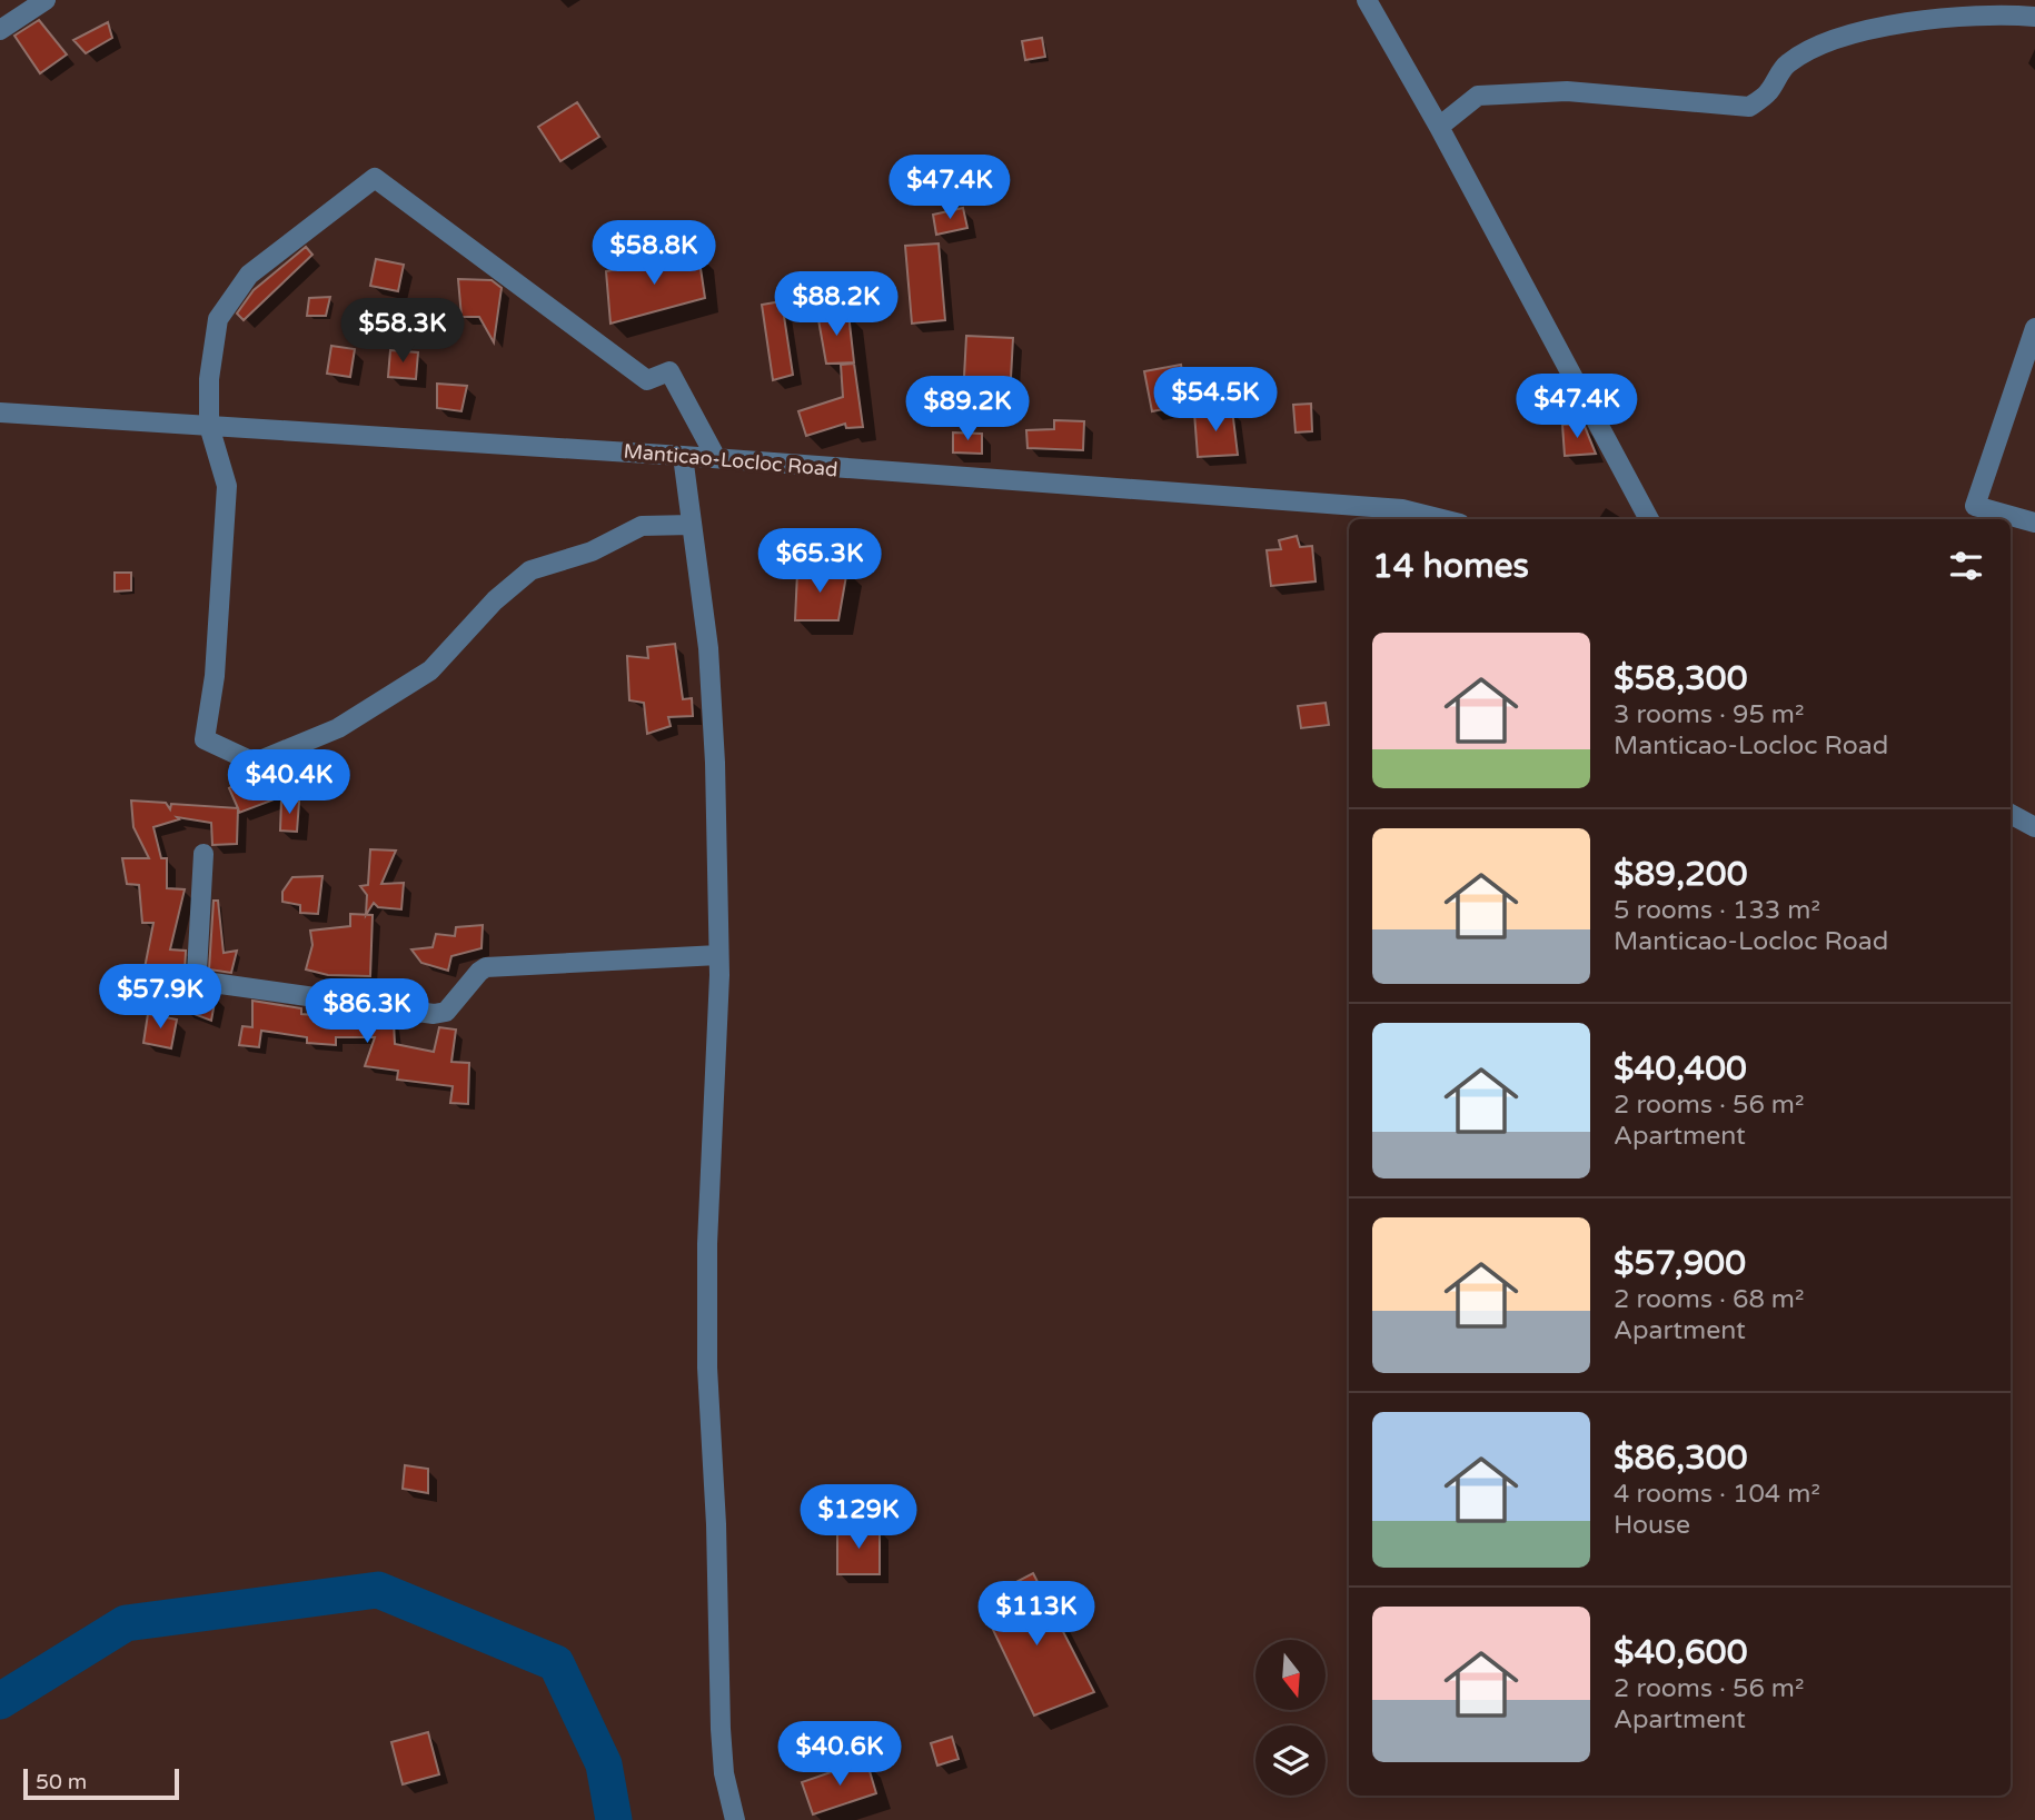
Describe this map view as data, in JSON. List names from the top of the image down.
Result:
{
  "streets": {
    "street": ["Manticao-Locloc Road"]
  },
  "scale_bar": "50 m",
  "north": "bottom",
  "page": {
    "price": [
      "$47.4K",
      "$58.8K",
      "$88.2K",
      "$58.3K",
      "$54.5K",
      "$47.4K",
      "$89.2K",
      "$65.3K",
      "$40.4K",
      "$57.9K",
      "$86.3K",
      "$129K",
      "$113K",
      "$40.6K"
    ],
    "heading": "14 homes",
    "list": [
      {
        "name": "$58,300",
        "note": "3 rooms · 95 m² · Manticao-Locloc Road"
      },
      {
        "name": "$89,200",
        "note": "5 rooms · 133 m² · Manticao-Locloc Road"
      },
      {
        "name": "$40,400",
        "note": "2 rooms · 56 m² · Apartment"
      },
      {
        "name": "$57,900",
        "note": "2 rooms · 68 m² · Apartment"
      },
      {
        "name": "$86,300",
        "note": "4 rooms · 104 m² · House"
      },
      {
        "name": "$40,600",
        "note": "2 rooms · 56 m² · Apartment"
      }
    ],
    "scale": "50 m"
  }
}
